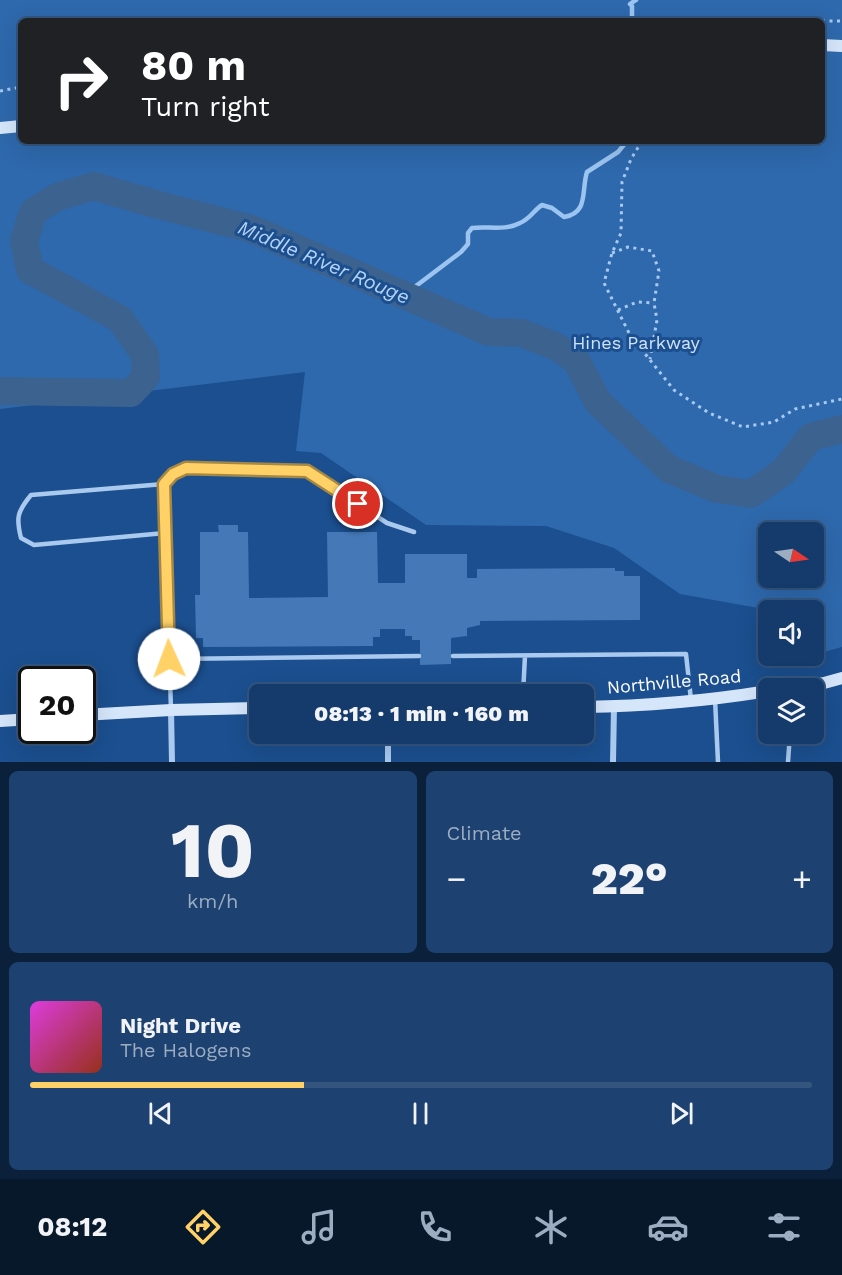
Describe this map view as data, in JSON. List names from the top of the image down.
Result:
{
  "streets": {
    "street": ["Northville Road"]
  },
  "water": ["Middle River Rouge"],
  "parks": ["Hines Parkway"],
  "north": "right",
  "page": {
    "turn": ["80 m", "Turn right"],
    "limit": "20",
    "trip": "08:13 · 1 min · 160 m",
    "tile": [
      ["10", "km/h"],
      "Climate"
    ],
    "heat": ["−", "22°", "+"],
    "song": ["Night Drive", "The Halogens"],
    "tabs": "08:12"
  }
}
